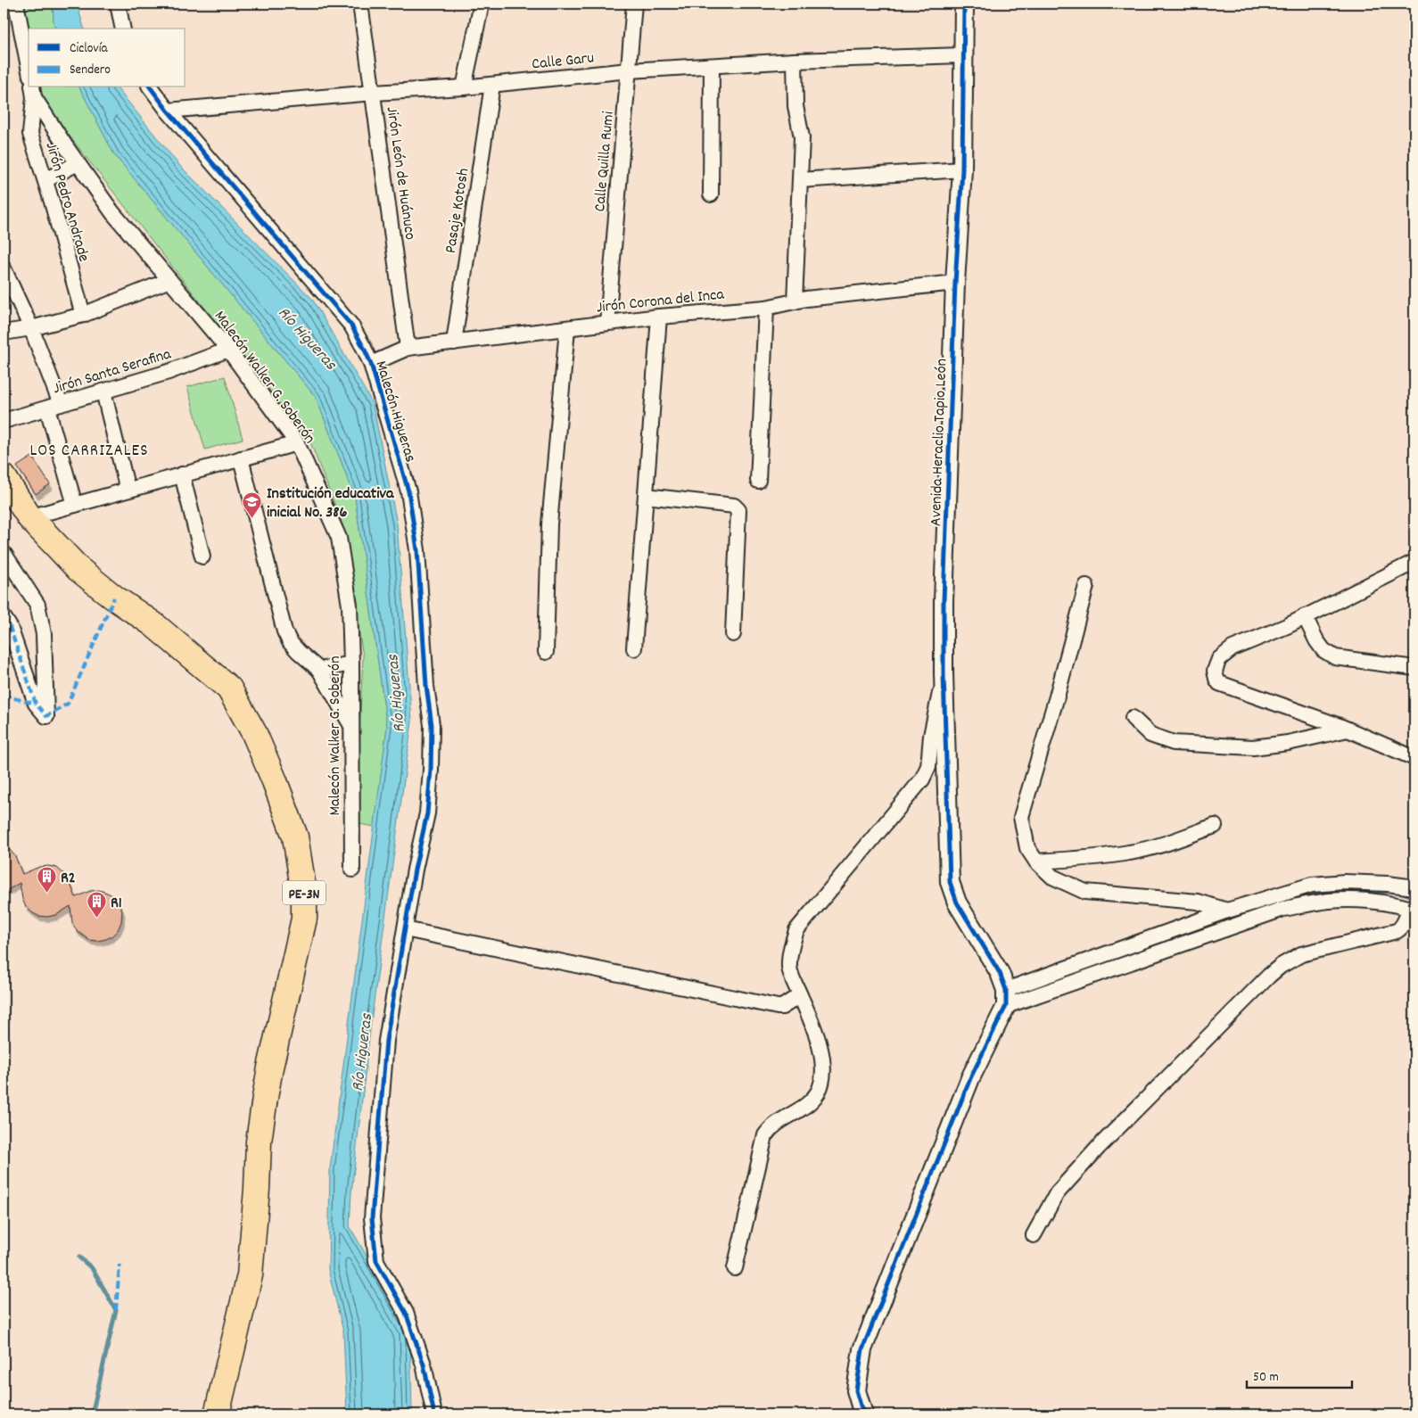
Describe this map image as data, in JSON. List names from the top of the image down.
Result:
{
  "streets": {
    "highway": ["PE-3N"],
    "street": [
      "Calle Garu",
      "Calle Quilla Rumi",
      "Jirón León de Huánuco",
      "Jirón Pedro Andrade",
      "Pasaje Kotosh",
      "Jirón Corona del Inca",
      "Jirón Santa Serafina",
      "Malecón Walker G. Soberón",
      "Malecón Higueras",
      "Avenida Heraclio Tapio León"
    ]
  },
  "crossings": [
    ["Calle Garu", "Calle Quilla Rumi"],
    ["Calle Garu", "Jirón León de Huánuco"],
    ["Calle Garu", "Pasaje Kotosh"],
    ["Calle Garu", "Malecón Higueras"],
    ["Calle Garu", "Avenida Heraclio Tapio León"],
    ["Calle Quilla Rumi", "Jirón Corona del Inca"],
    ["Jirón León de Huánuco", "Jirón Corona del Inca"],
    ["Jirón Pedro Andrade", "Malecón Walker G. Soberón"],
    ["Pasaje Kotosh", "Jirón Corona del Inca"],
    ["Jirón Corona del Inca", "Malecón Higueras"],
    ["Jirón Corona del Inca", "Avenida Heraclio Tapio León"],
    ["Jirón Santa Serafina", "Malecón Walker G. Soberón"]
  ],
  "districts": ["LOS CARRIZALES"],
  "water": ["Río Higueras"],
  "places": {
    "school or university": ["Institución educativa inicial No. 386"],
    "building": ["R2", "R1"]
  },
  "legend": ["Ciclovía", "Sendero"],
  "scale_bar": "50 m"
}
